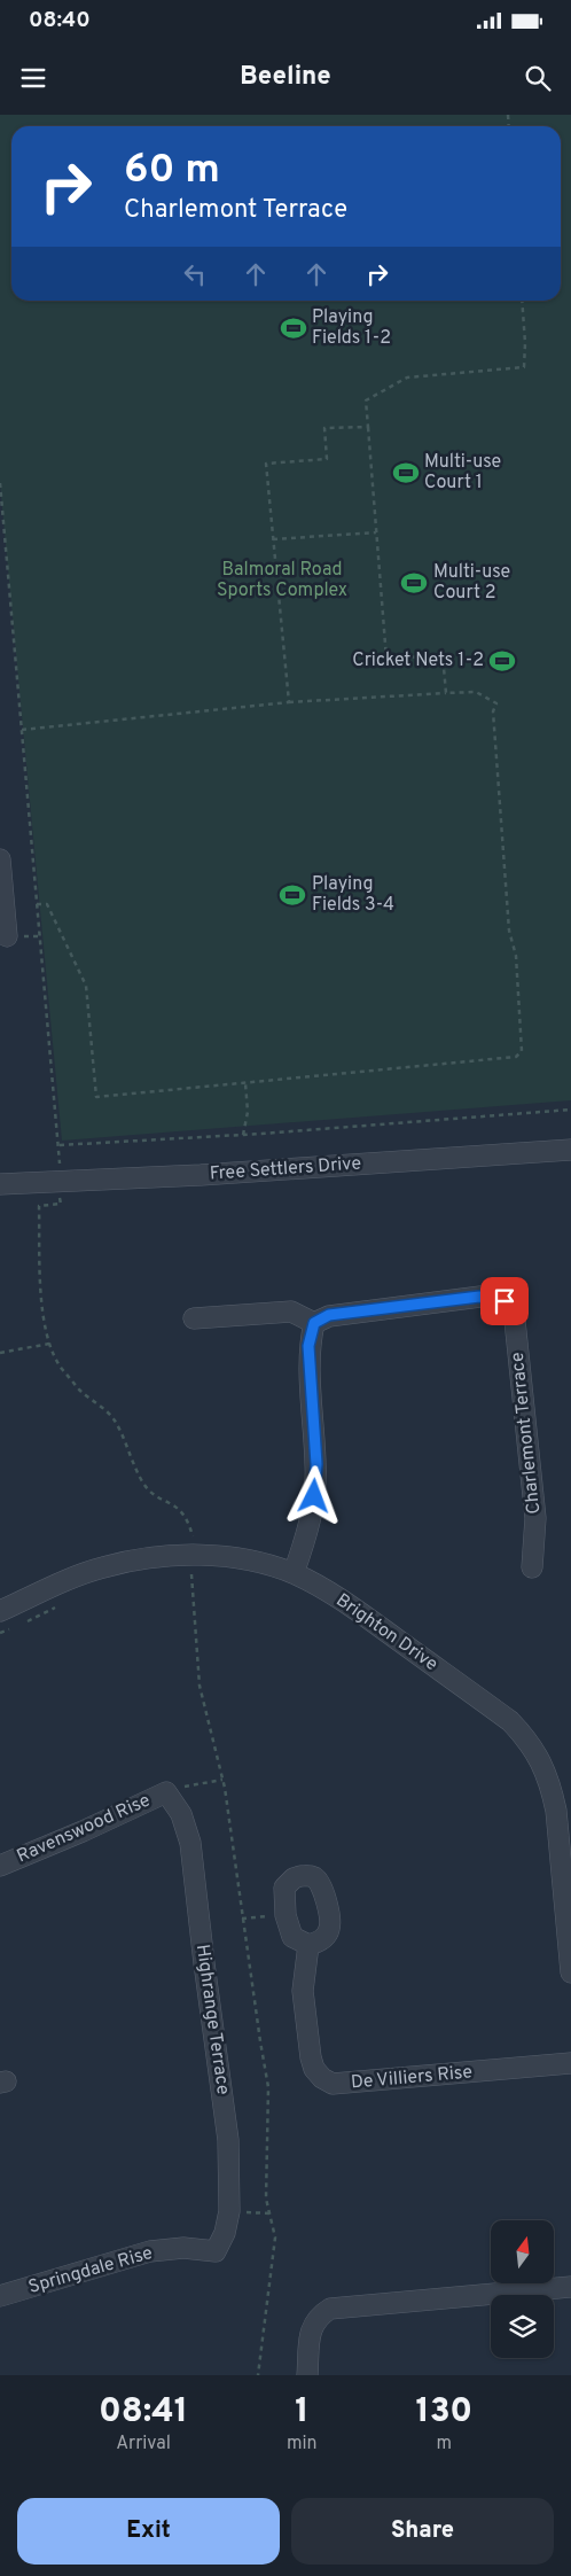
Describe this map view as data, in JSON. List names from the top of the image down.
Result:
{
  "streets": {
    "street": [
      "Free Settlers Drive",
      "Charlemont Terrace",
      "Brighton Drive",
      "Ravenswood Rise",
      "Highrange Terrace",
      "De Villiers Rise",
      "Springdale Rise"
    ]
  },
  "crossings": [
    ["Ravenswood Rise", "Highrange Terrace"],
    ["Highrange Terrace", "Springdale Rise"]
  ],
  "parks": ["Balmoral Road Sports Complex"],
  "places": {
    "sports": [
      "Playing Fields 1-2",
      "Multi-use Court 1",
      "Multi-use Court 2",
      "Cricket Nets 1-2",
      "Playing Fields 3-4"
    ]
  },
  "north": "top",
  "page": {
    "status": "08:40",
    "header": "Beeline",
    "turn": ["60 m", "Charlemont Terrace"],
    "eta": [
      "08:41",
      "Arrival",
      "1",
      "min",
      "130",
      "m"
    ],
    "buttons": ["Exit", "Share"]
  }
}
